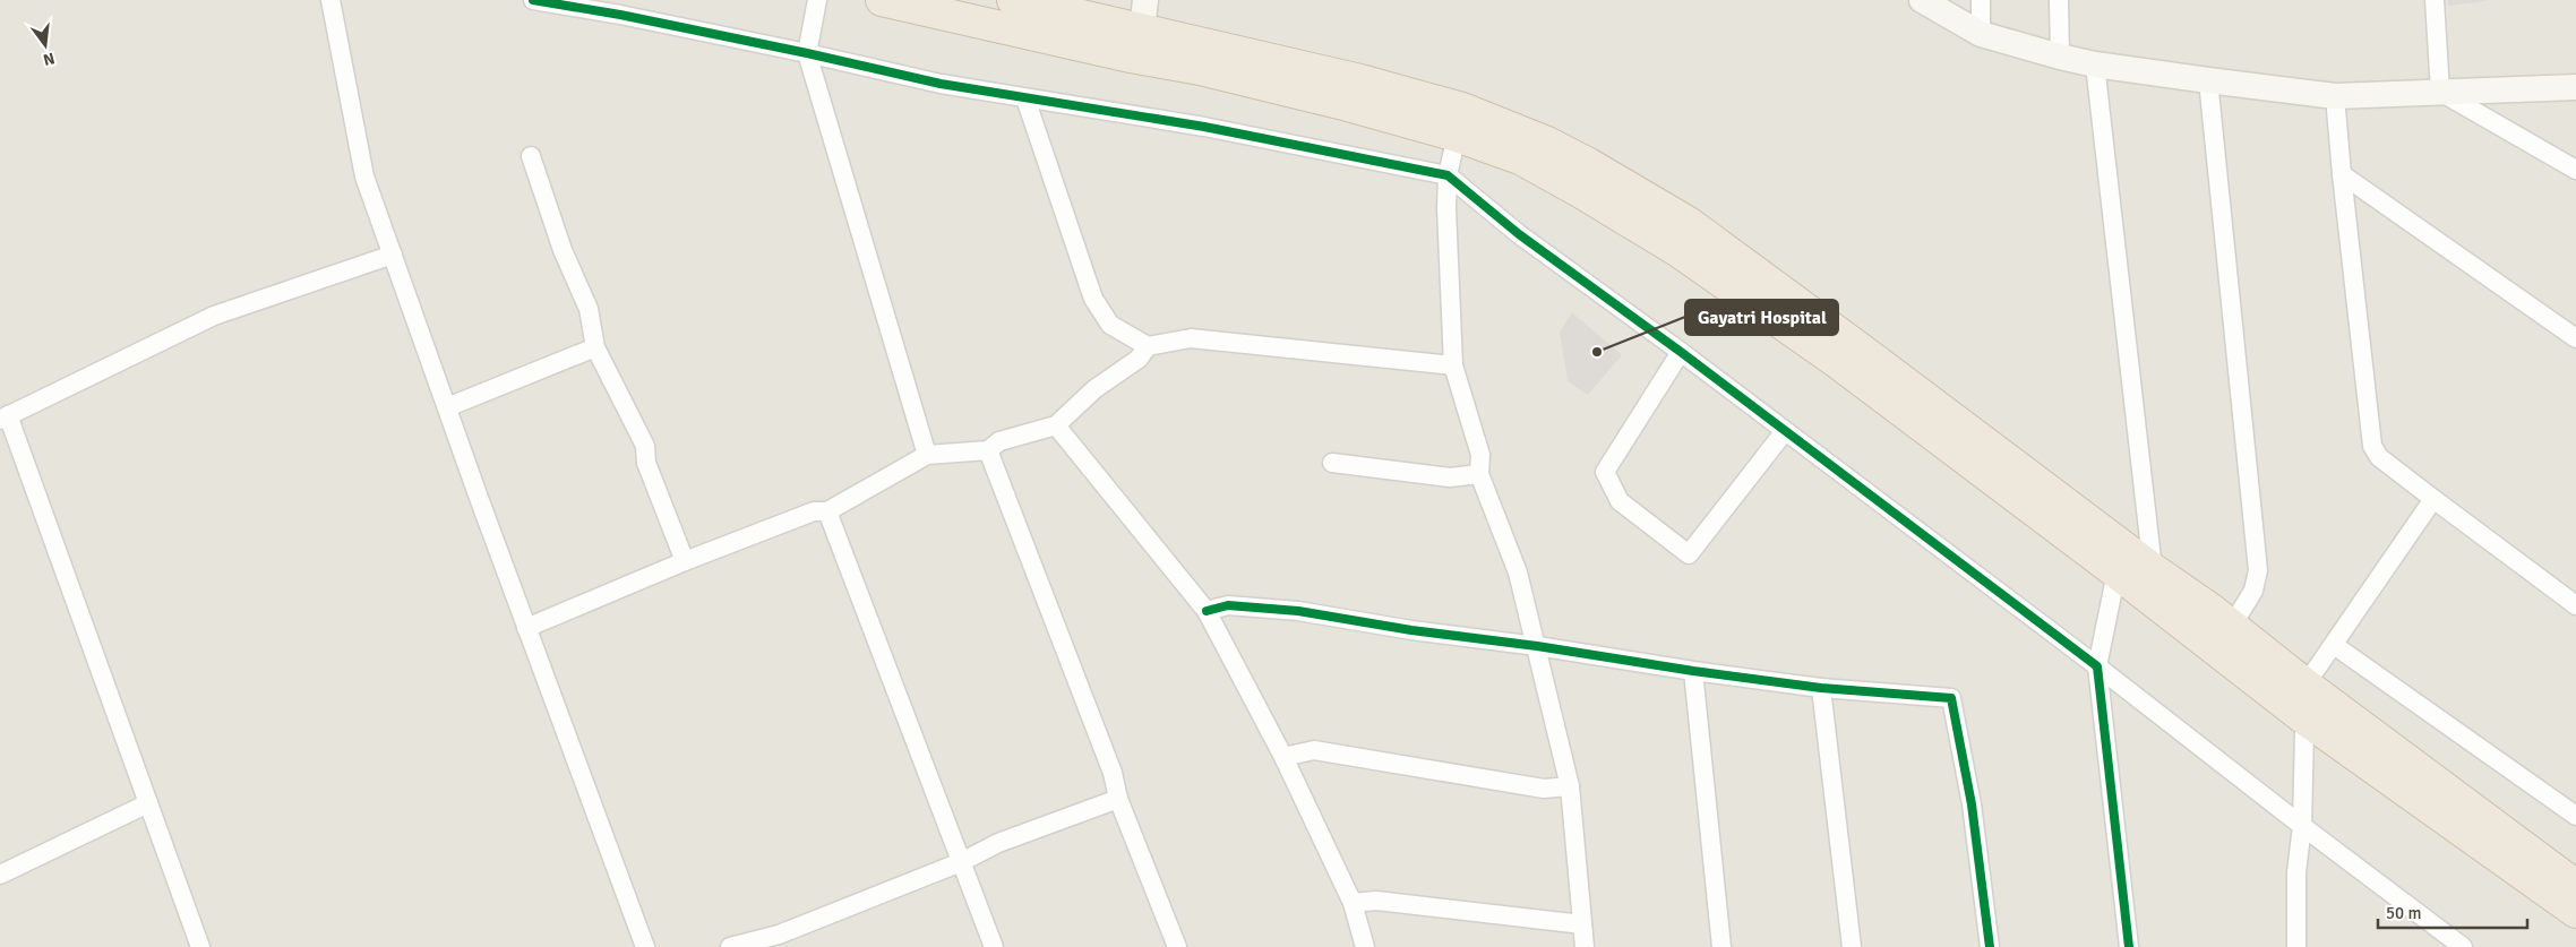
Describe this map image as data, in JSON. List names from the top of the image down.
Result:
{
  "places": ["Gayatri Hospital"],
  "scale_bar": "50 m",
  "north": "bottom"
}
